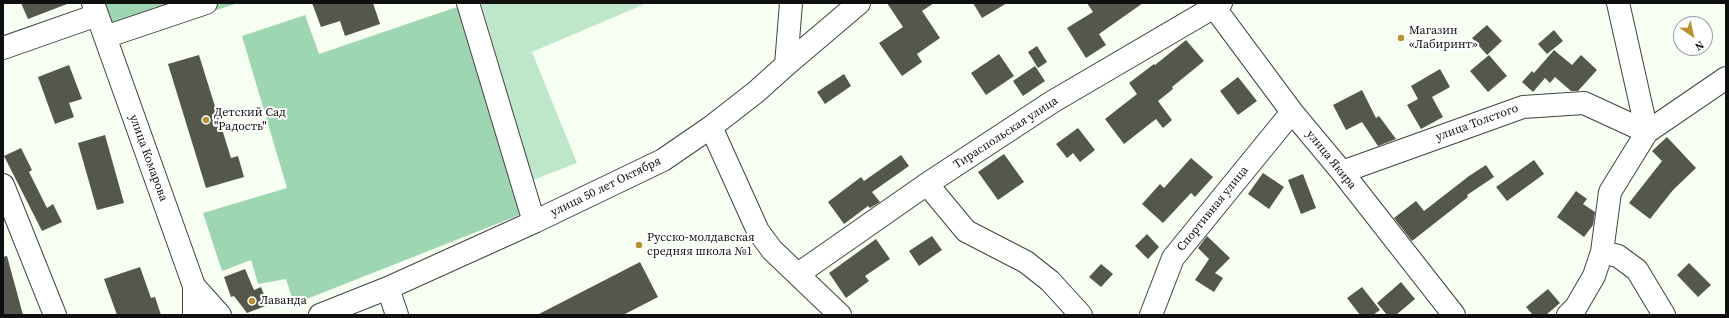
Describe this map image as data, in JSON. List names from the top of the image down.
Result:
{
  "streets": {
    "street": [
      "улица Толстого",
      "Тираспольская улица",
      "улица Комарова",
      "улица Якира",
      "улица 50 лет Октября",
      "Спортивная улица"
    ]
  },
  "crossings": [
    ["улица Толстого", "улица Якира"],
    ["Тираспольская улица", "улица Якира"],
    ["улица Якира", "Спортивная улица"]
  ],
  "places": [
    "Магазин «Лабиринт»",
    "Детский Сад \"Радость\"",
    "Русско-молдавская средняя школа №1",
    "Лаванда"
  ],
  "north": "bottom right"
}
